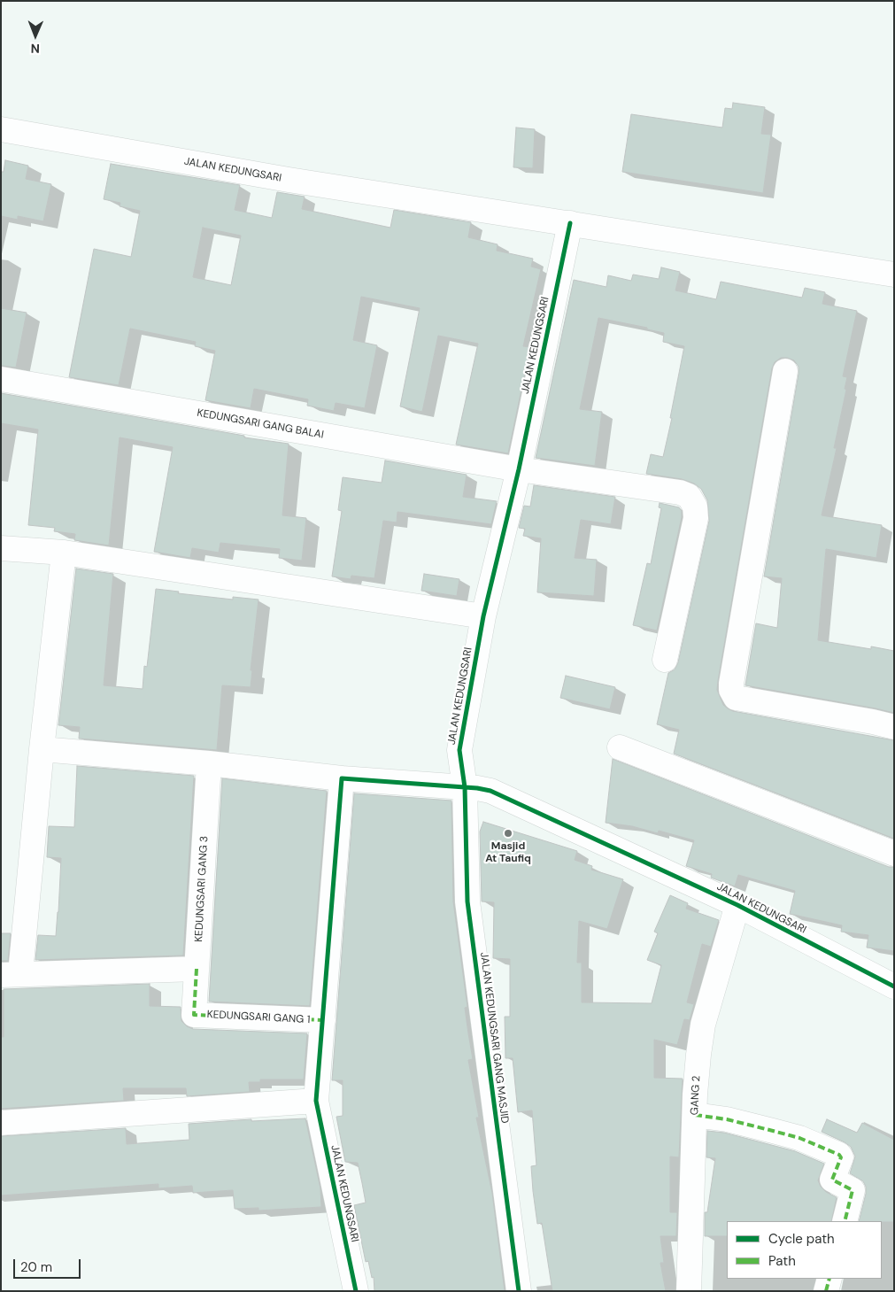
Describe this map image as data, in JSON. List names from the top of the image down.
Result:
{
  "streets": {
    "street": [
      "JALAN KEDUNGSARI",
      "KEDUNGSARI GANG BALAI",
      "KEDUNGSARI GANG 3",
      "KEDUNGSARI GANG 1",
      "JALAN KEDUNGSARI GANG MASJID",
      "GANG 2"
    ]
  },
  "crossings": [
    ["JALAN KEDUNGSARI", "KEDUNGSARI GANG BALAI"],
    ["JALAN KEDUNGSARI", "KEDUNGSARI GANG 1"],
    ["JALAN KEDUNGSARI", "JALAN KEDUNGSARI GANG MASJID"],
    ["JALAN KEDUNGSARI", "GANG 2"],
    ["KEDUNGSARI GANG 3", "KEDUNGSARI GANG 1"]
  ],
  "places": ["Masjid At Taufiq"],
  "legend": ["Cycle path", "Path"],
  "scale_bar": "20 m",
  "north": "bottom"
}
